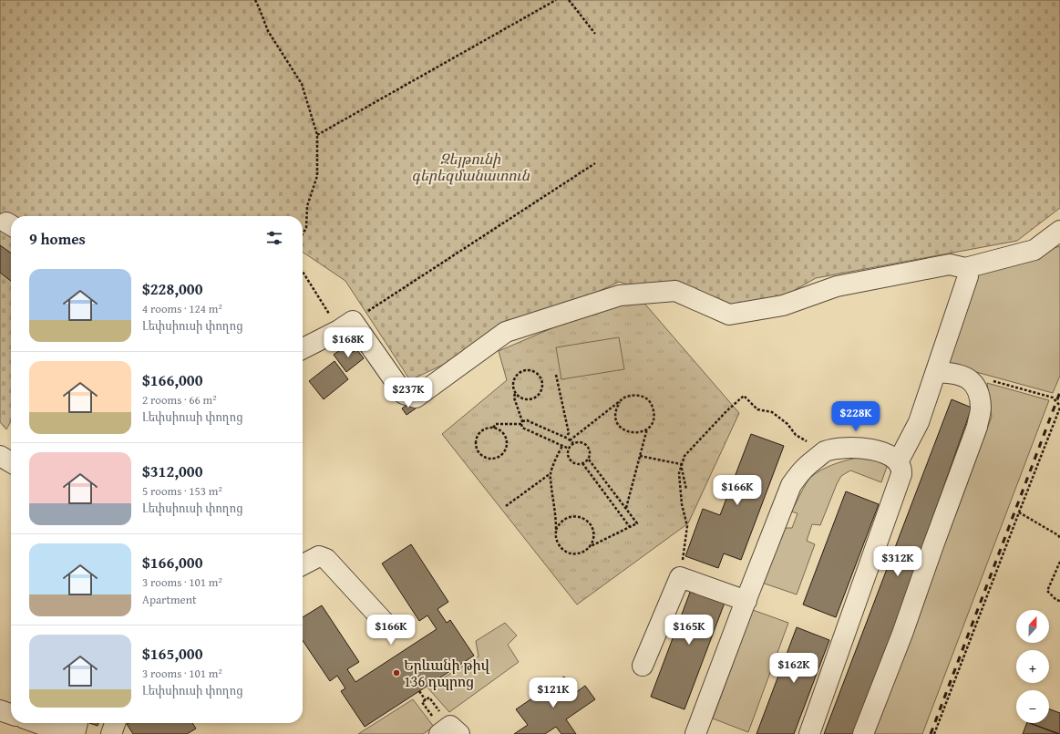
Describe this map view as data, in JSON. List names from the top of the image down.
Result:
{
  "parks": ["Զեյթունի գերեզմանատուն"],
  "places": ["Երևանի թիվ 136 դպրոց"],
  "north": "top",
  "page": {
    "heading": "9 homes",
    "list": [
      {
        "name": "$228,000",
        "note": "4 rooms · 124 m² · Լեփսիուսի փողոց"
      },
      {
        "name": "$166,000",
        "note": "2 rooms · 66 m² · Լեփսիուսի փողոց"
      },
      {
        "name": "$312,000",
        "note": "5 rooms · 153 m² · Լեփսիուսի փողոց"
      },
      {
        "name": "$166,000",
        "note": "3 rooms · 101 m² · Apartment"
      },
      {
        "name": "$165,000",
        "note": "3 rooms · 101 m² · Լեփսիուսի փողոց"
      }
    ],
    "price": [
      "$168K",
      "$237K",
      "$228K",
      "$166K",
      "$312K",
      "$166K",
      "$165K",
      "$162K",
      "$121K"
    ],
    "map_buttons": ["+", "−"]
  }
}
